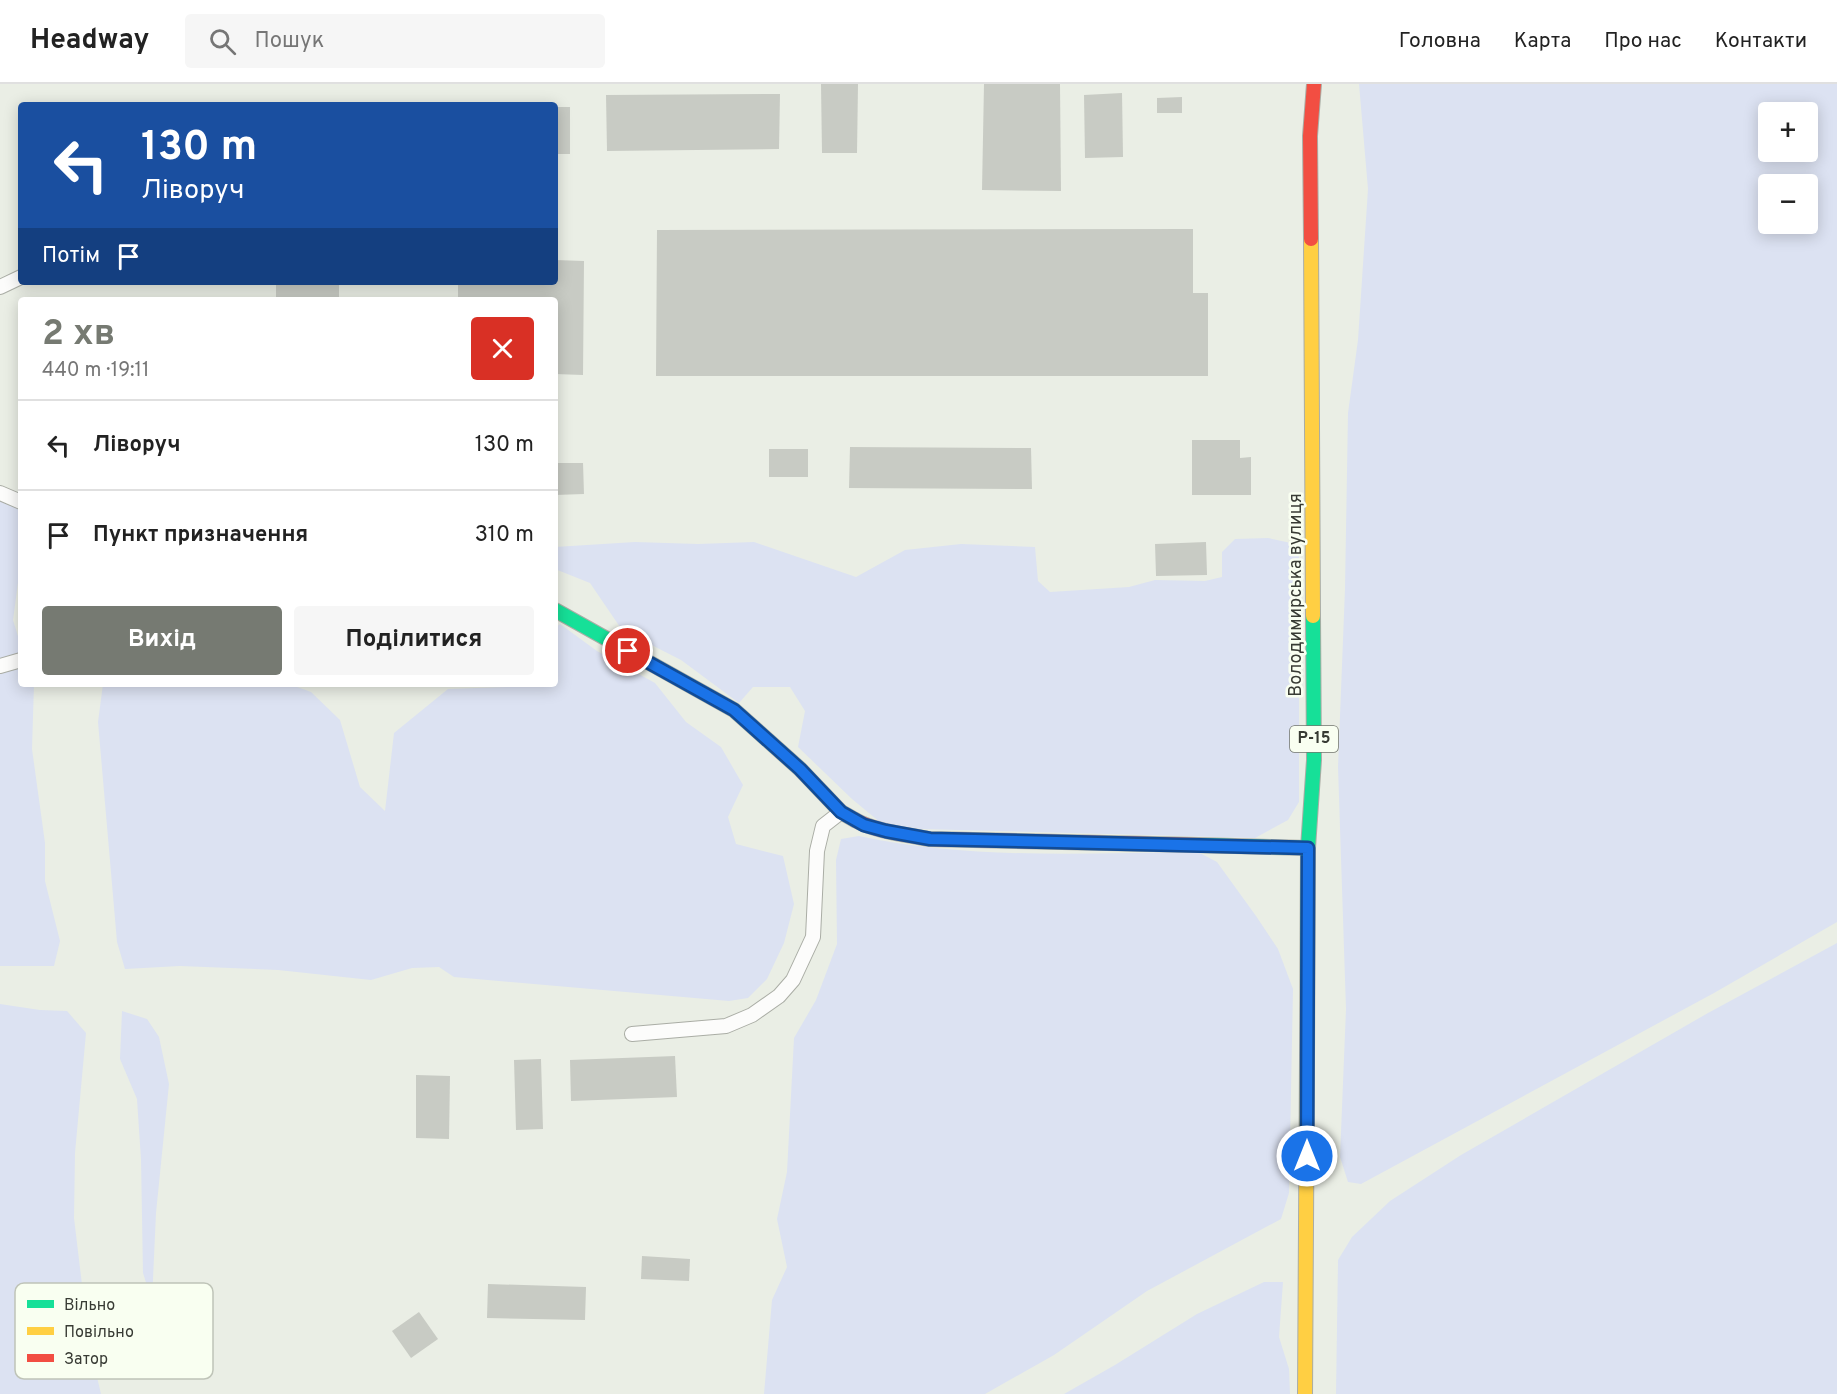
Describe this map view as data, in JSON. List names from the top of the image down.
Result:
{
  "streets": {
    "main road": ["Володимирська вулиця", "Р-15"]
  },
  "legend": ["Вільно", "Повільно", "Затор"],
  "page": {
    "header": "Headway",
    "search": "Пошук",
    "nav": [
      "Головна",
      "Карта",
      "Про нас",
      "Контакти"
    ],
    "map_buttons": ["+", "−"],
    "turn": ["130 m", "Ліворуч"],
    "then": "Потім",
    "heading": ["2 хв", "440 m · 19:11"],
    "list": [
      {
        "name": "Ліворуч",
        "value": "130 m"
      },
      {
        "name": "Пункт призначення",
        "value": "310 m"
      }
    ],
    "buttons": ["Вихід", "Поділитися"]
  }
}
